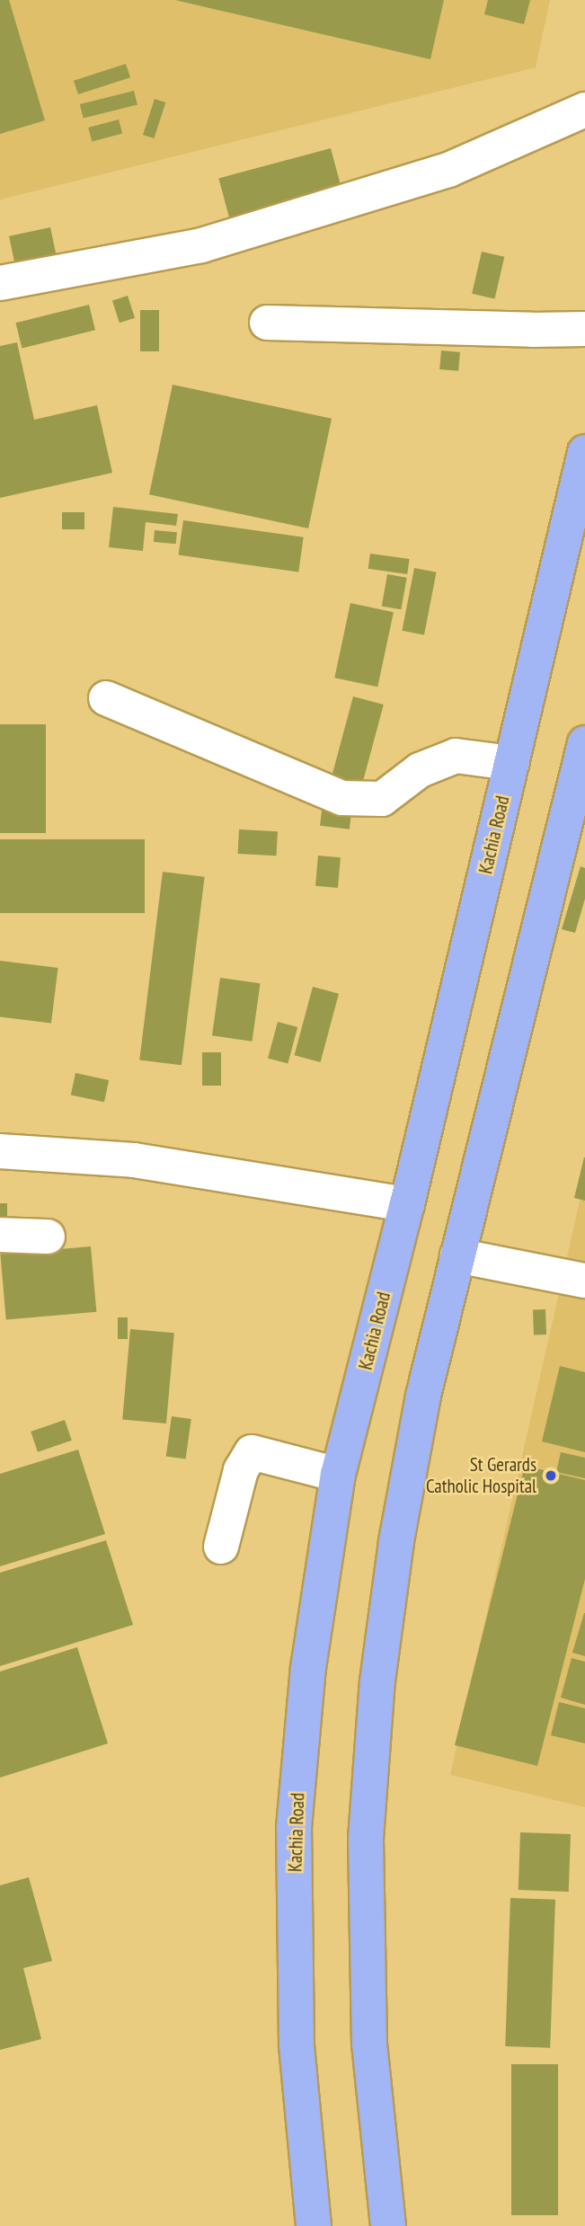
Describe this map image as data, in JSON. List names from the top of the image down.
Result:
{
  "streets": {
    "main road": ["Kachia Road"]
  },
  "places": ["St Gerards Catholic Hospital"]
}
